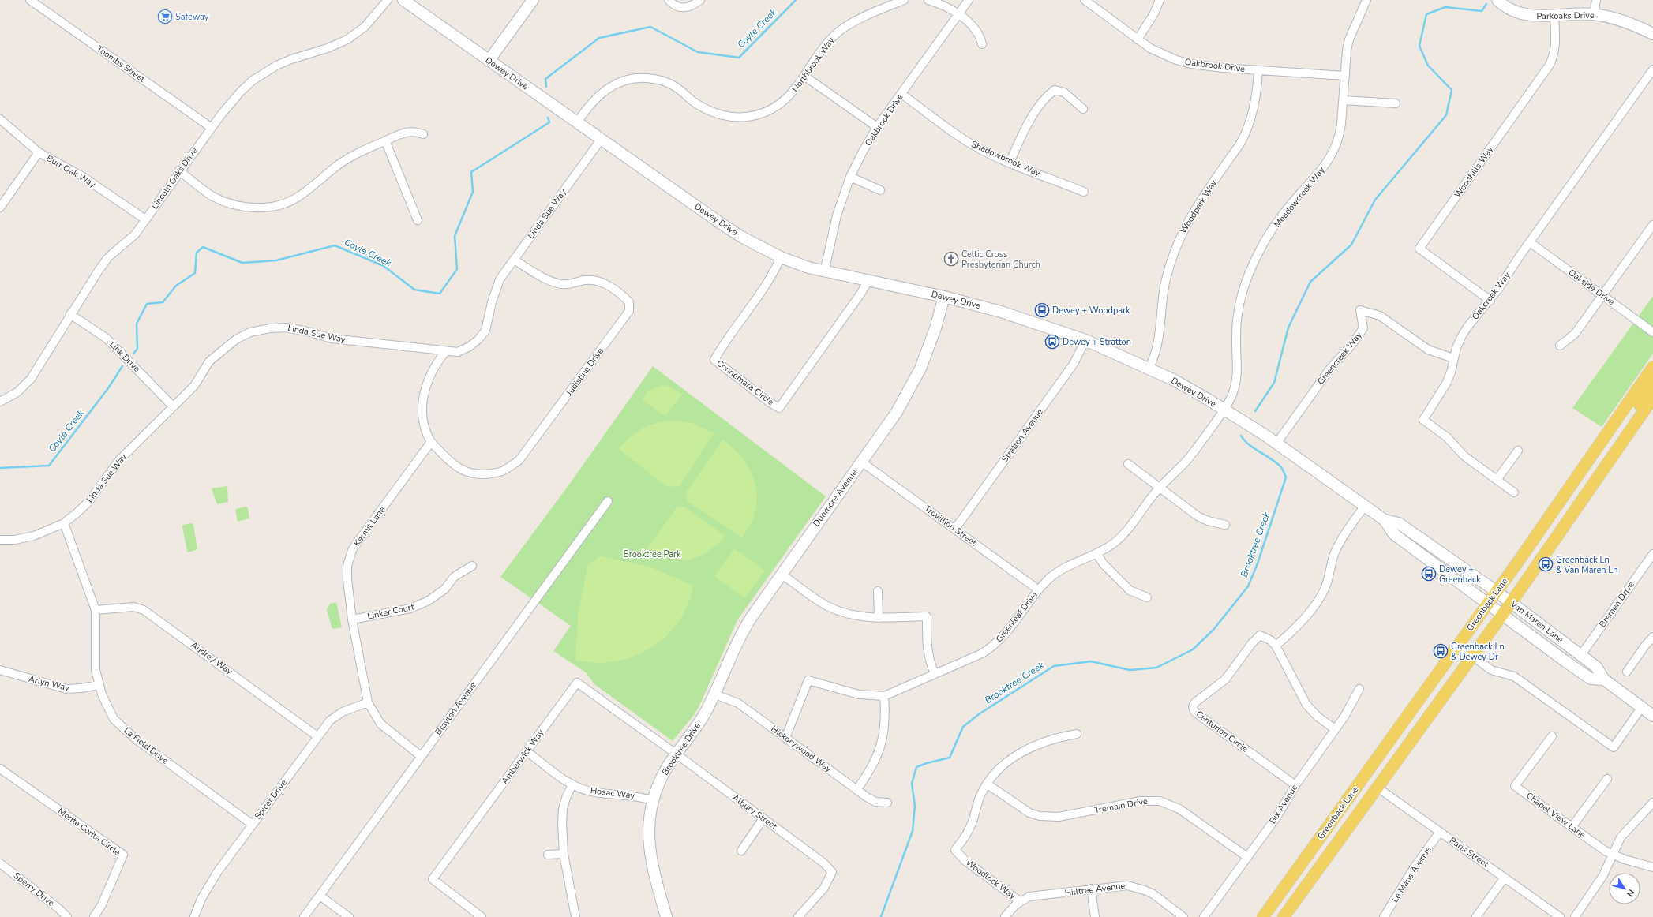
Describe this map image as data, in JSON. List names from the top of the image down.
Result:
{
  "streets": {
    "main road": [
      "Parkoaks Drive",
      "Dewey Drive",
      "Dunmore Avenue",
      "Greenback Lane",
      "Van Maren Lane",
      "Brooktree Drive"
    ],
    "street": [
      "Toombs Street",
      "Northbrook Way",
      "Oakbrook Drive",
      "Shadowbrook Way",
      "Burr Oak Way",
      "Woodhills Way",
      "Lincoln Oaks Drive",
      "Meadowcreek Way",
      "Woodpark Way",
      "Linda Sue Way",
      "Oakside Drive",
      "Oakcreek Way",
      "Link Drive",
      "Greencreek Way",
      "Judistine Drive",
      "Connemara Circle",
      "Stratton Avenue",
      "Trovillion Street",
      "Kermit Lane",
      "Bremen Drive",
      "Linker Court",
      "Greenleaf Drive",
      "Audrey Way",
      "Arlyn Way",
      "Brayton Avenue",
      "Centurion Circle",
      "La Field Drive",
      "Hickorywood Way",
      "Amberwick Way",
      "Hosac Way",
      "Spicer Drive",
      "Bix Avenue",
      "Tremain Drive",
      "Albury Street",
      "Chapel View Lane",
      "Monte Corita Circle",
      "Paris Street",
      "Le Mans Avenue",
      "Woodlock Way",
      "Sperry Drive",
      "Hilltree Avenue"
    ]
  },
  "crossings": [
    ["Parkoaks Drive", "Woodhills Way"],
    ["Toombs Street", "Lincoln Oaks Drive"],
    ["Northbrook Way", "Dewey Drive"],
    ["Oakbrook Drive", "Dewey Drive"],
    ["Oakbrook Drive", "Shadowbrook Way"],
    ["Oakbrook Drive", "Meadowcreek Way"],
    ["Oakbrook Drive", "Woodpark Way"],
    ["Dewey Drive", "Meadowcreek Way"],
    ["Dewey Drive", "Woodpark Way"],
    ["Dewey Drive", "Linda Sue Way"],
    ["Dewey Drive", "Greencreek Way"],
    ["Dewey Drive", "Connemara Circle"],
    ["Dewey Drive", "Stratton Avenue"],
    ["Dewey Drive", "Dunmore Avenue"],
    ["Dewey Drive", "Greenback Lane"],
    ["Dewey Drive", "Greenleaf Drive"],
    ["Dewey Drive", "Van Maren Lane"],
    ["Burr Oak Way", "Lincoln Oaks Drive"],
    ["Woodhills Way", "Oakcreek Way"],
    ["Lincoln Oaks Drive", "Link Drive"],
    ["Meadowcreek Way", "Greenleaf Drive"],
    ["Linda Sue Way", "Link Drive"],
    ["Linda Sue Way", "Judistine Drive"],
    ["Linda Sue Way", "La Field Drive"],
    ["Oakside Drive", "Oakcreek Way"],
    ["Oakcreek Way", "Greencreek Way"],
    ["Judistine Drive", "Kermit Lane"],
    ["Stratton Avenue", "Trovillion Street"],
    ["Dunmore Avenue", "Trovillion Street"],
    ["Dunmore Avenue", "Brooktree Drive"],
    ["Dunmore Avenue", "Hickorywood Way"],
    ["Trovillion Street", "Greenleaf Drive"],
    ["Kermit Lane", "Linker Court"],
    ["Kermit Lane", "Brayton Avenue"],
    ["Kermit Lane", "Spicer Drive"],
    ["Greenback Lane", "Van Maren Lane"],
    ["Greenback Lane", "Paris Street"],
    ["Bremen Drive", "Van Maren Lane"],
    ["Greenleaf Drive", "Hickorywood Way"],
    ["Audrey Way", "La Field Drive"],
    ["Audrey Way", "Spicer Drive"],
    ["Arlyn Way", "La Field Drive"],
    ["Centurion Circle", "Bix Avenue"],
    ["La Field Drive", "Spicer Drive"],
    ["Brooktree Drive", "Hickorywood Way"],
    ["Brooktree Drive", "Amberwick Way"],
    ["Brooktree Drive", "Hosac Way"],
    ["Brooktree Drive", "Albury Street"],
    ["Amberwick Way", "Hosac Way"],
    ["Amberwick Way", "Albury Street"],
    ["Bix Avenue", "Tremain Drive"],
    ["Tremain Drive", "Woodlock Way"],
    ["Paris Street", "Le Mans Avenue"],
    ["Woodlock Way", "Hilltree Avenue"]
  ],
  "water": ["Coyle Creek", "Brooktree Creek"],
  "parks": ["Brooktree Park"],
  "places": {
    "supermarket": ["Safeway"],
    "church": ["Celtic Cross Presbyterian Church"],
    "bus stop": [
      "Dewey + Woodpark",
      "Dewey + Stratton",
      "Greenback Ln & Van Maren Ln",
      "Dewey + Greenback",
      "Greenback Ln & Dewey Dr"
    ]
  },
  "north": "bottom right"
}
